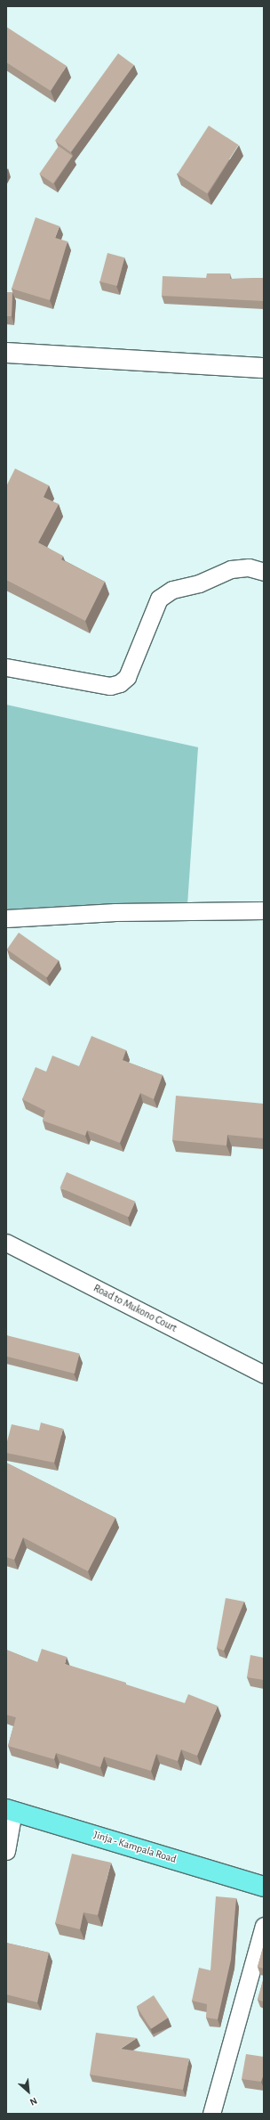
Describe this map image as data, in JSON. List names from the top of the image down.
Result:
{
  "streets": {
    "highway": ["Jinja - Kampala Road"],
    "street": ["Road to Mukono Court"]
  },
  "north": "bottom right"
}
